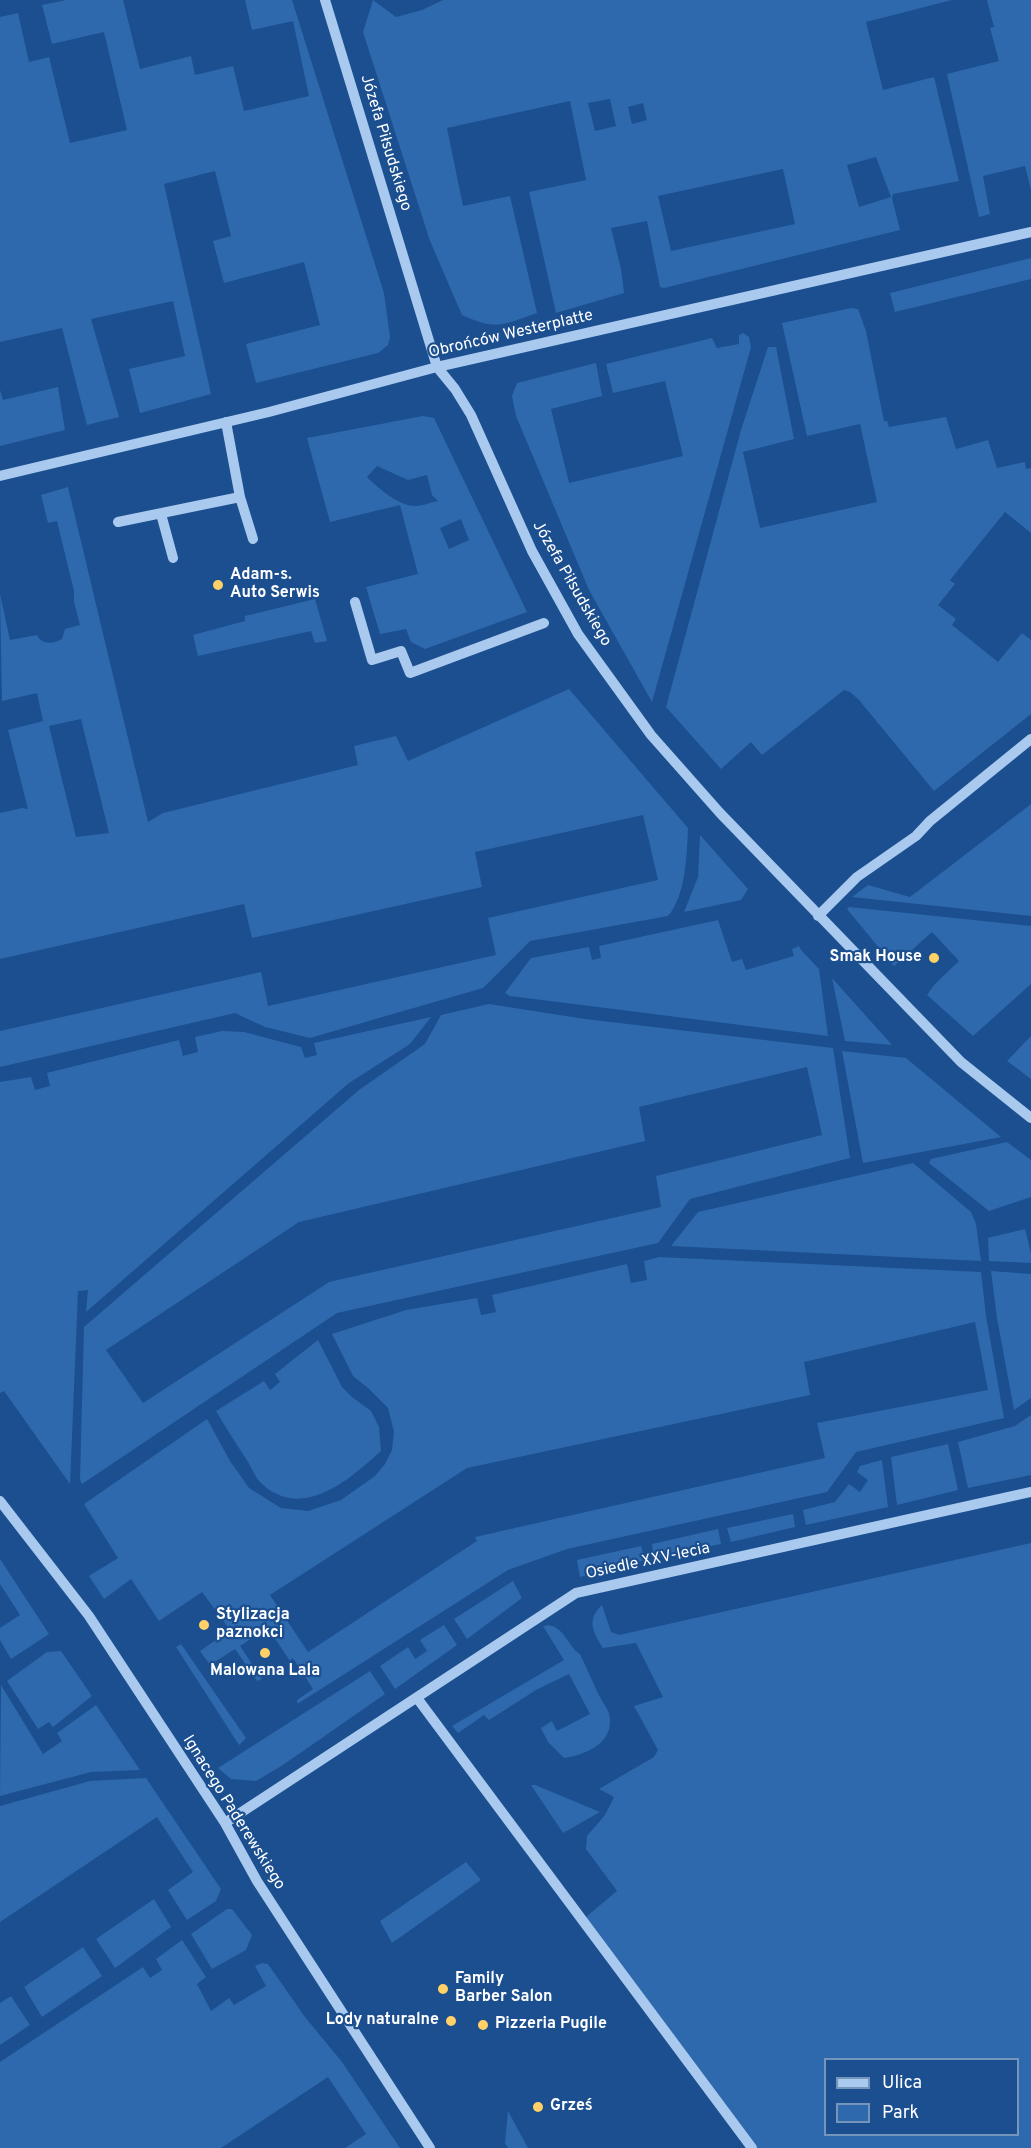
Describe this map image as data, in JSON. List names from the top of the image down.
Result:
{
  "streets": {
    "street": [
      "Józefa Piłsudskiego",
      "Obrońców Westerplatte",
      "Osiedle XXV-lecia",
      "Ignacego Paderewskiego"
    ]
  },
  "crossings": [
    ["Józefa Piłsudskiego", "Obrońców Westerplatte"],
    ["Osiedle XXV-lecia", "Ignacego Paderewskiego"]
  ],
  "places": [
    "Adam-s. Auto Serwis",
    "Smak House",
    "Stylizacja paznokci",
    "Malowana Lala",
    "Family Barber Salon",
    "Lody naturalne",
    "Pizzeria Pugile",
    "Grześ"
  ],
  "legend": ["Ulica", "Park"]
}
